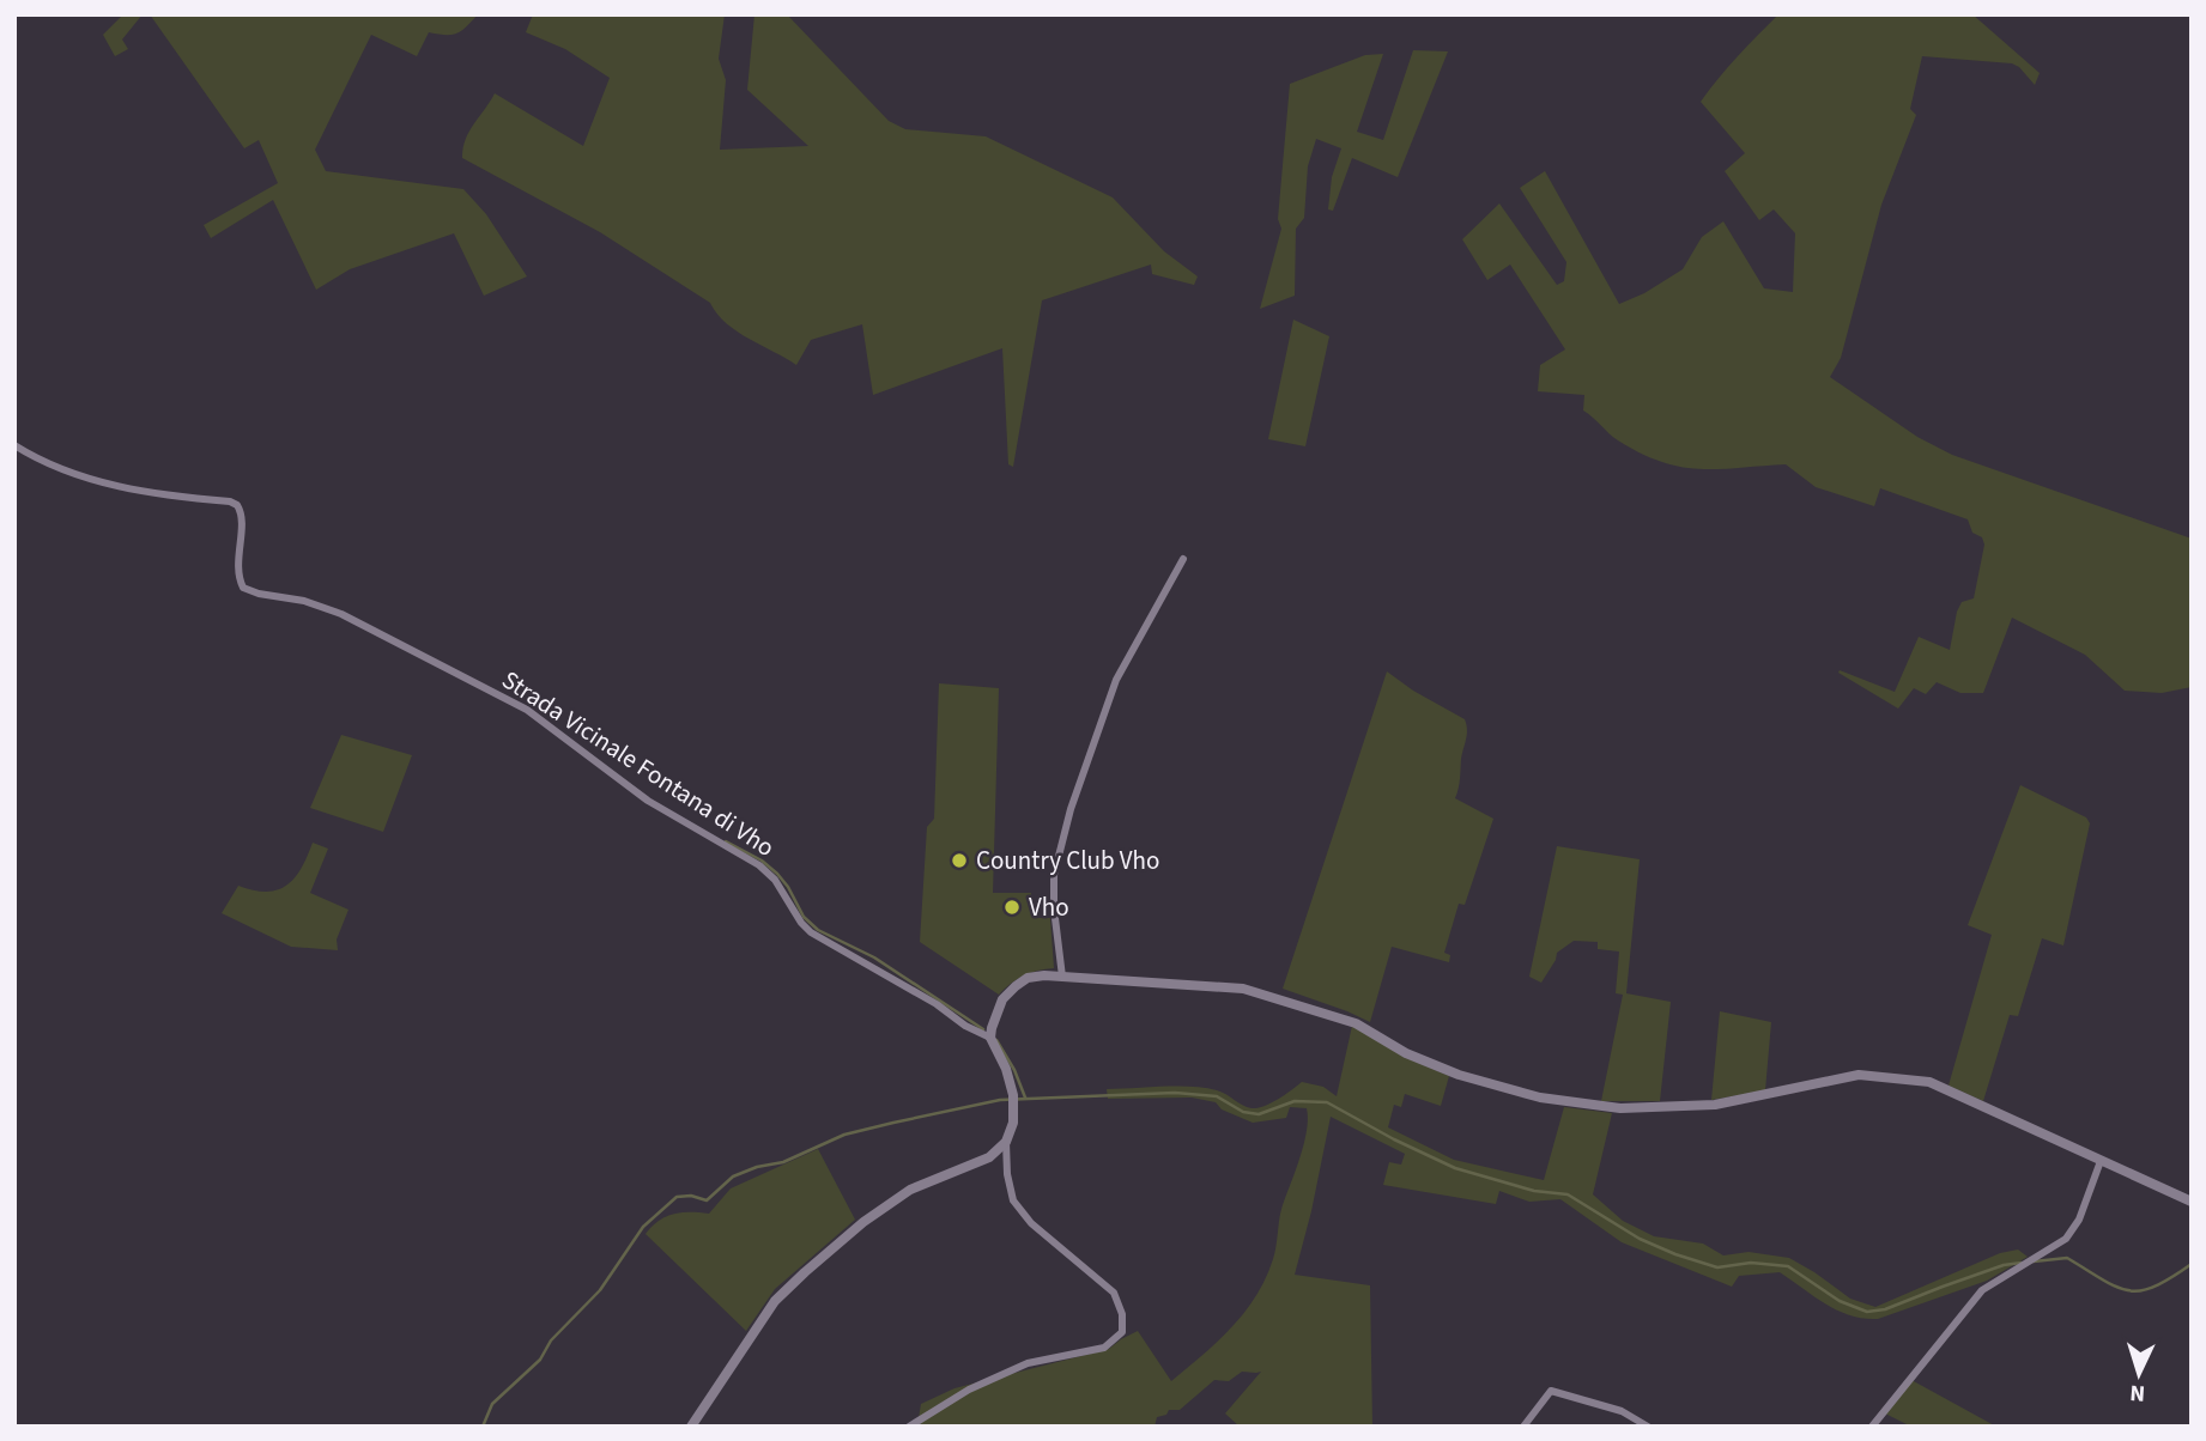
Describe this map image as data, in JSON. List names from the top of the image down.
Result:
{
  "streets": {
    "street": ["Strada Vicinale Fontana di Vho"]
  },
  "places": ["Country Club Vho", "Vho"],
  "north": "bottom"
}
